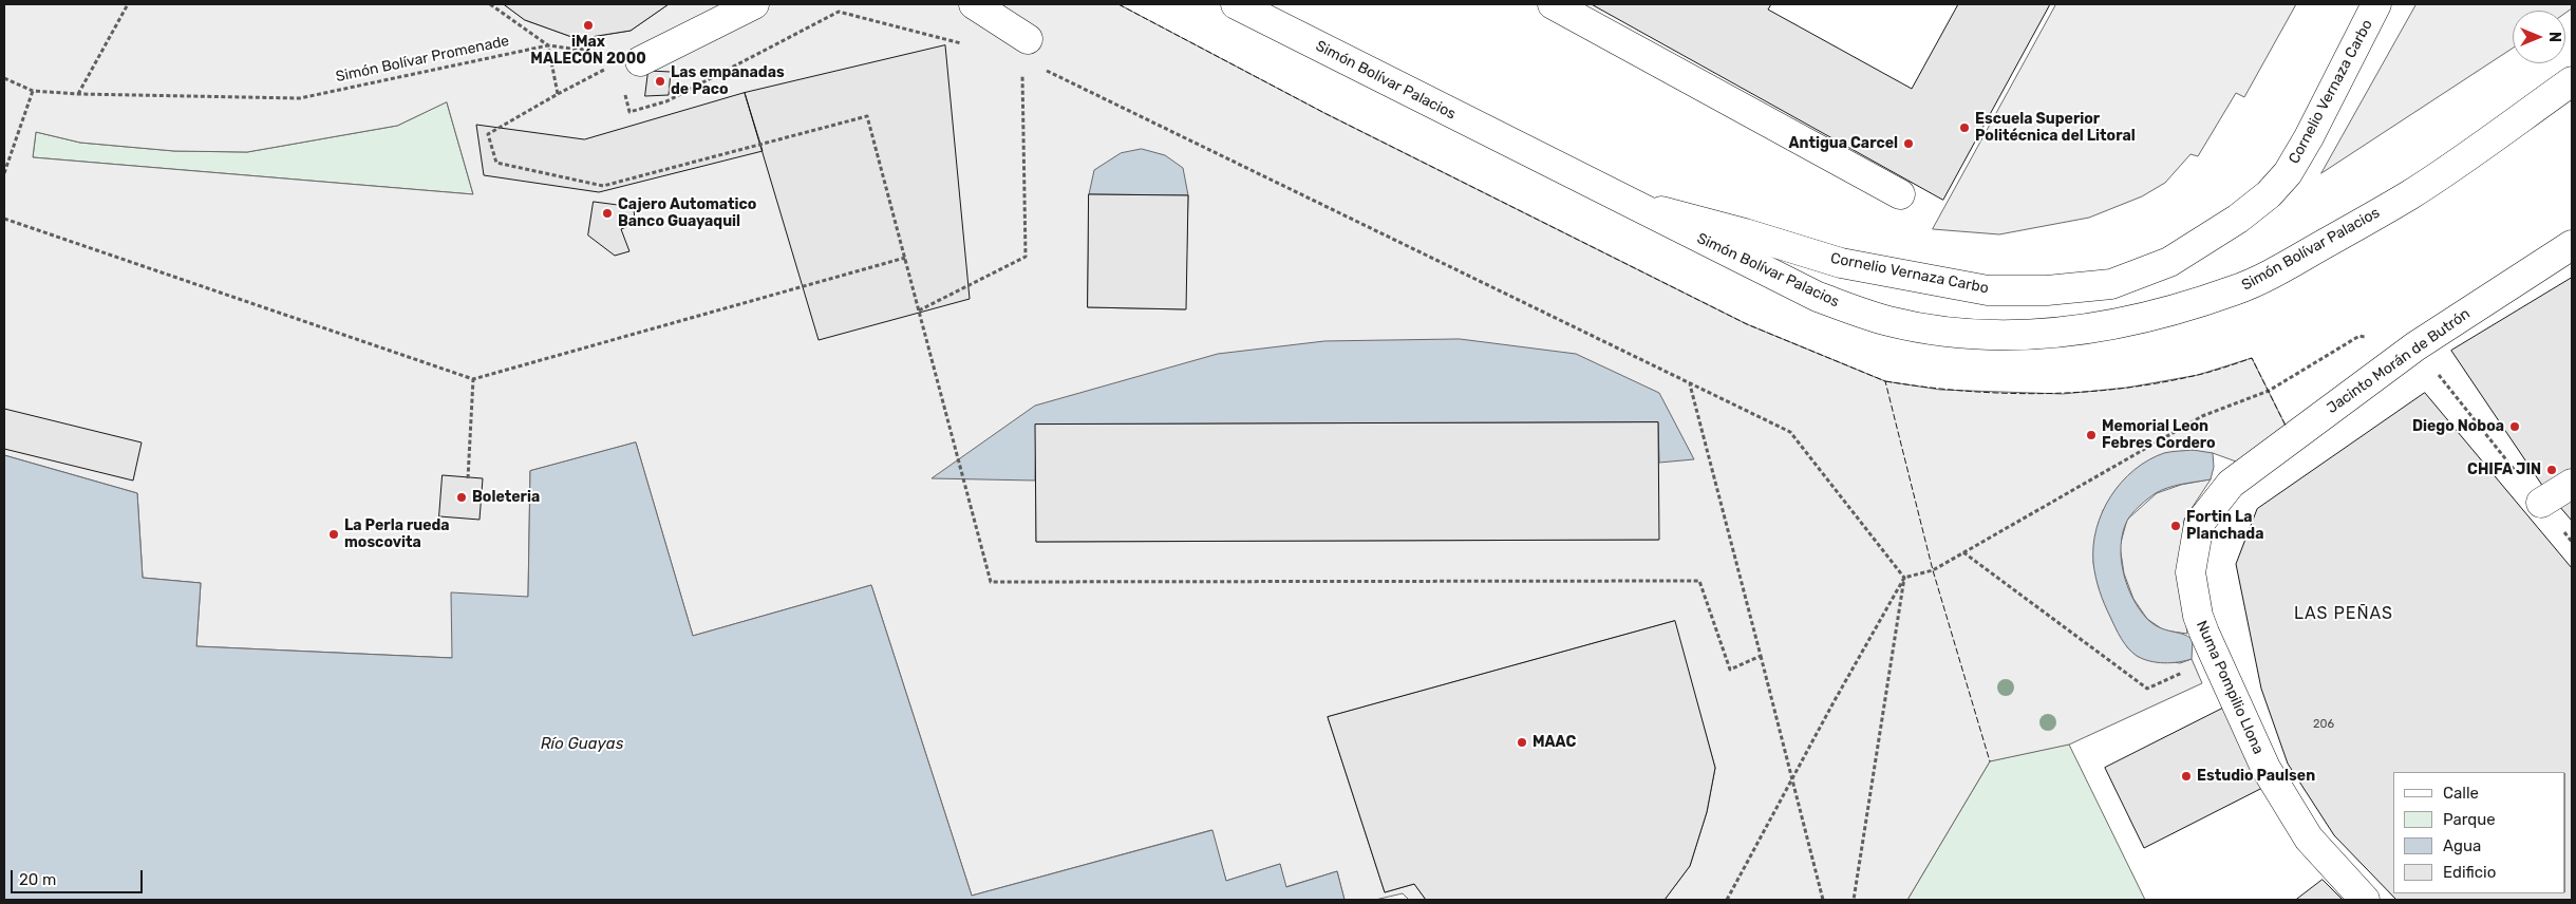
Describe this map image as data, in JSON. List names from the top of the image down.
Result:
{
  "streets": {
    "street": [
      "Simón Bolívar Palacios",
      "Cornelio Vernaza Carbo",
      "Jacinto Morán de Butrón",
      "Numa Pompilio Llona"
    ],
    "path": ["Simón Bolívar Promenade"]
  },
  "crossings": [
    ["Simón Bolívar Palacios", "Cornelio Vernaza Carbo"],
    ["Jacinto Morán de Butrón", "Numa Pompilio Llona"]
  ],
  "districts": ["LAS PEÑAS"],
  "water": ["Río Guayas"],
  "places": [
    "iMax MALECÓN 2000",
    "Las empanadas de Paco",
    "Escuela Superior Politécnica del Litoral",
    "Antigua Carcel",
    "Cajero Automatico Banco Guayaquil",
    "Diego Noboa",
    "Memorial Leon Febres Cordero",
    "CHIFA JIN",
    "Boleteria",
    "Fortin La Planchada",
    "La Perla rueda moscovita",
    "MAAC",
    "Estudio Paulsen"
  ],
  "house_numbers": ["206"],
  "legend": [
    "Calle",
    "Parque",
    "Agua",
    "Edificio"
  ],
  "scale_bar": "20 m",
  "north": "right"
}
